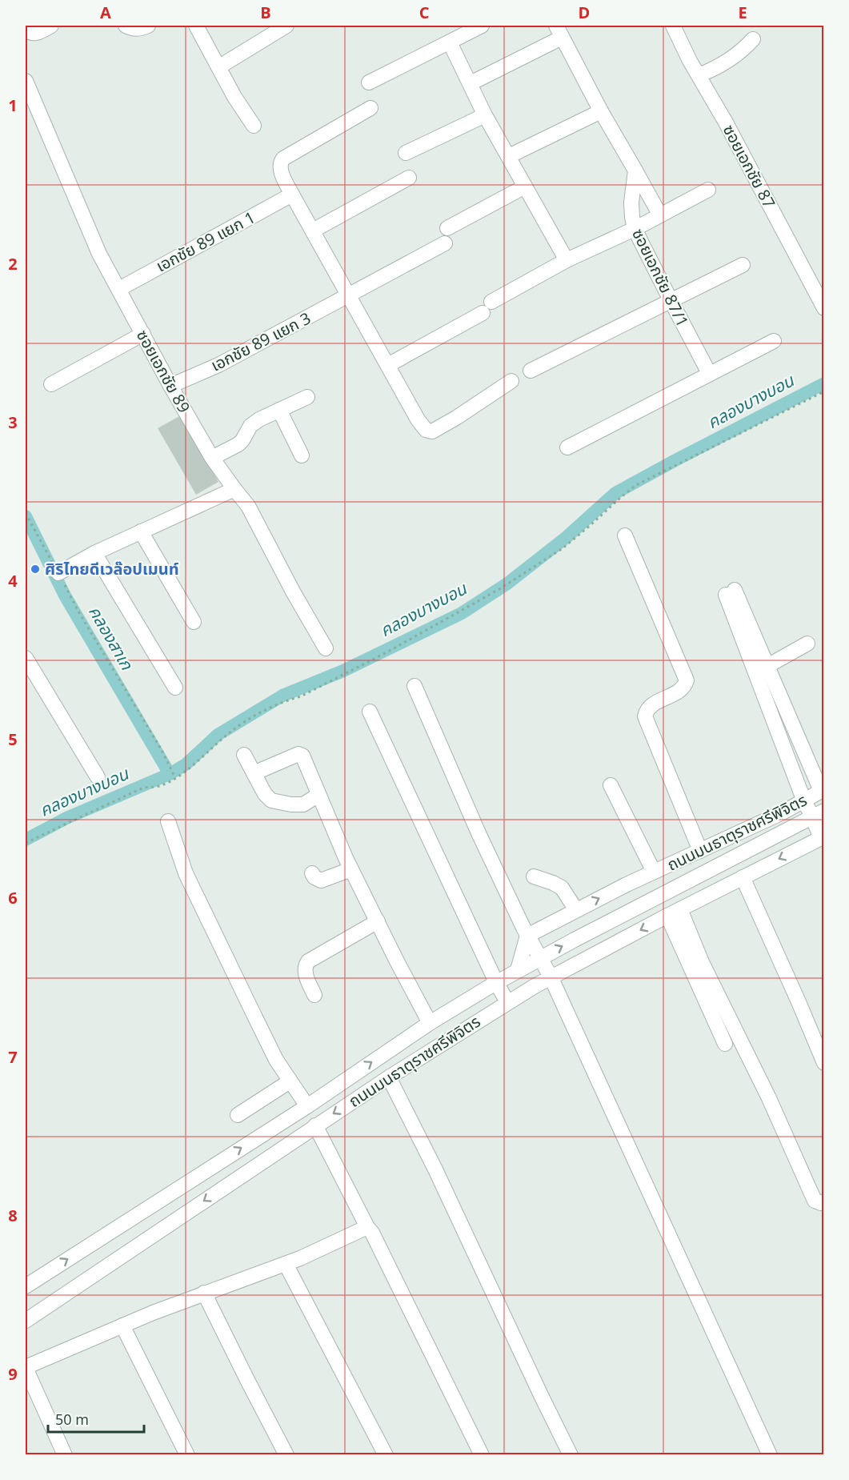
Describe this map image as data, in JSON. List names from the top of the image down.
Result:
{
  "streets": {
    "street": [
      "ซอยเอกชัย 87",
      "เอกชัย 89 แยก 1",
      "ซอยเอกชัย 87/1",
      "เอกชัย 89 แยก 3",
      "ซอยเอกชัย 89",
      "ถนนมนธาตุราชศรีพิจิตร"
    ]
  },
  "crossings": [
    ["เอกชัย 89 แยก 1", "ซอยเอกชัย 89"],
    ["เอกชัย 89 แยก 3", "ซอยเอกชัย 89"]
  ],
  "water": ["คลองบางบอน", "คลองสาเก"],
  "places": ["ศิริไทยดีเวล๊อปเมนท์"],
  "scale_bar": "50 m",
  "grid": {
    "columns": [
      "A",
      "B",
      "C",
      "D",
      "E"
    ],
    "rows": [
      "1",
      "2",
      "3",
      "4",
      "5",
      "6",
      "7",
      "8",
      "9"
    ]
  }
}
